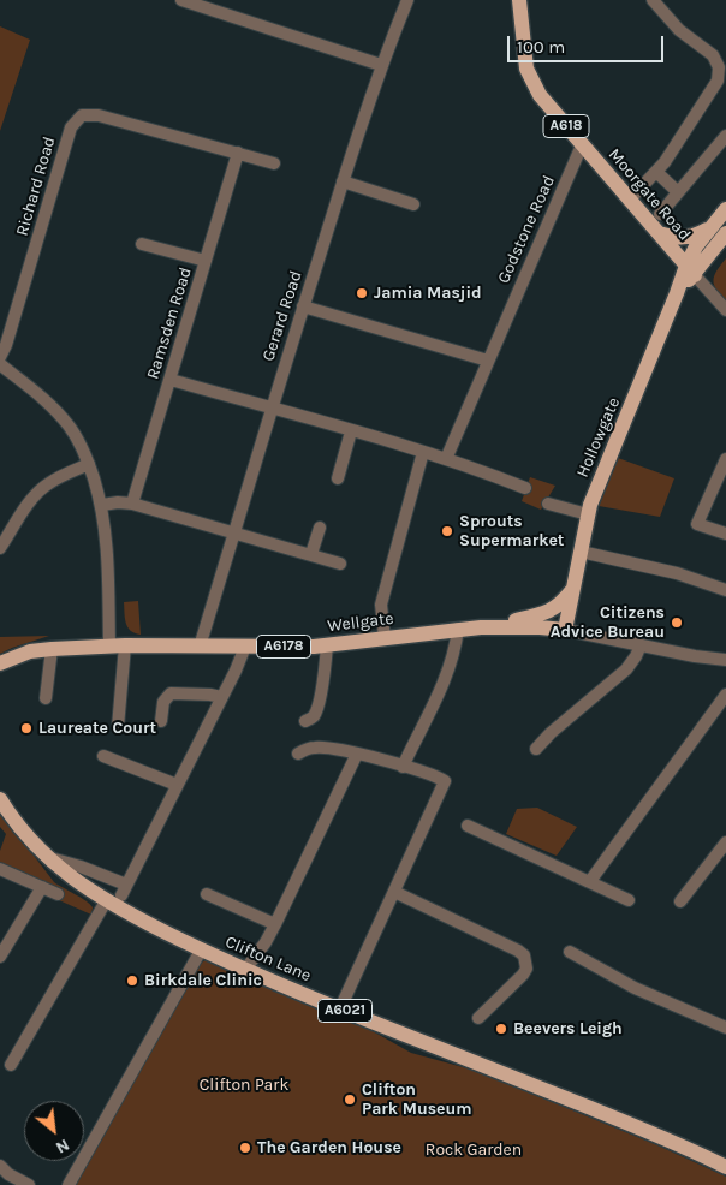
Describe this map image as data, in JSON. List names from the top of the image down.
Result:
{
  "streets": {
    "main road": [
      "A618",
      "Moorgate Road",
      "Hollowgate",
      "Wellgate",
      "A6178",
      "Clifton Lane",
      "A6021"
    ],
    "street": [
      "Richard Road",
      "Godstone Road",
      "Gerard Road",
      "Ramsden Road"
    ]
  },
  "crossings": [
    ["Richard Road", "Ramsden Road"],
    ["Moorgate Road", "Godstone Road"],
    ["Moorgate Road", "Hollowgate"],
    ["Gerard Road", "Wellgate"],
    ["Hollowgate", "Wellgate"],
    ["Hollowgate", "A6178"],
    ["Wellgate", "A6178"]
  ],
  "parks": ["Clifton Park", "Rock Garden"],
  "places": [
    "Jamia Masjid",
    "Sprouts Supermarket",
    "Citizens Advice Bureau",
    "Laureate Court",
    "Birkdale Clinic",
    "Beevers Leigh",
    "Clifton Park Museum",
    "The Garden House"
  ],
  "scale_bar": "100 m",
  "north": "bottom right"
}
